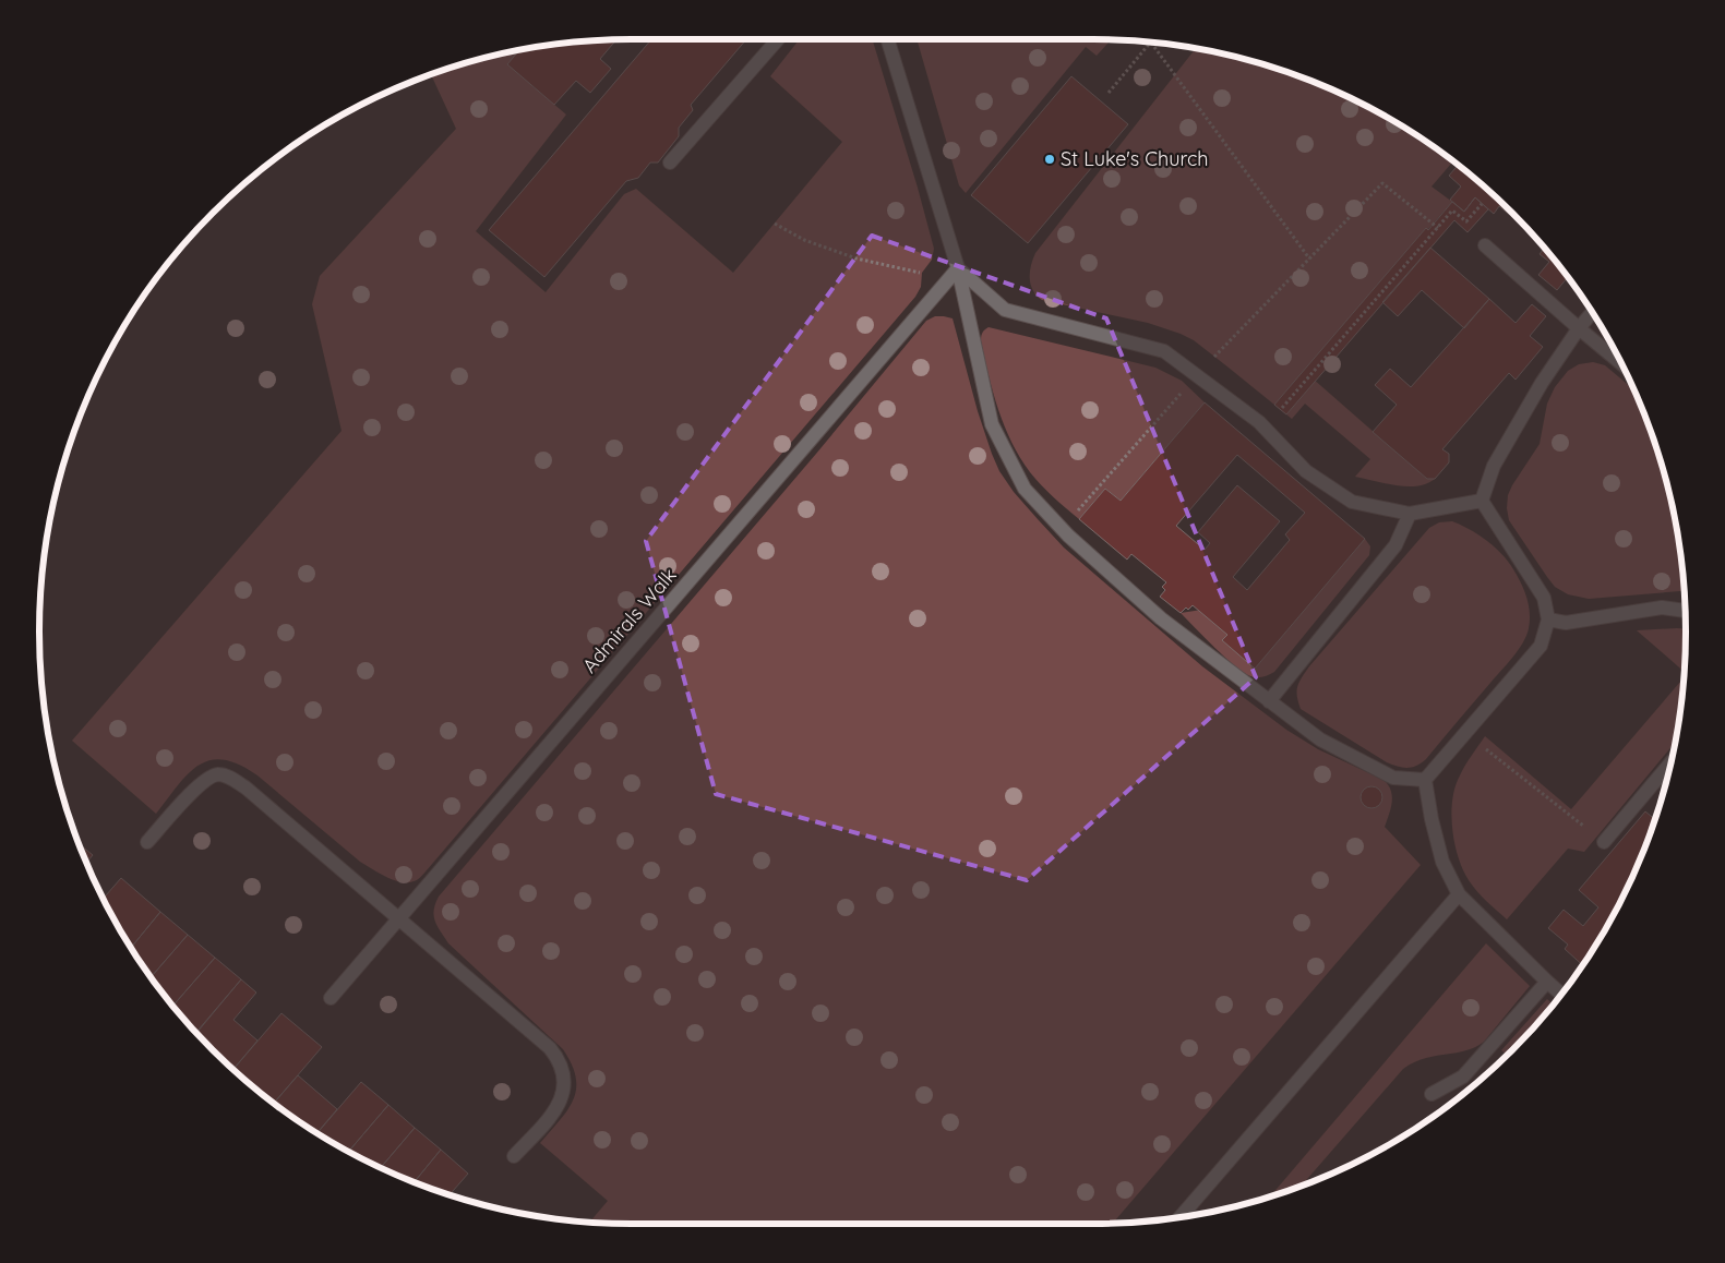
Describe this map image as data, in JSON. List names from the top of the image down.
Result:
{
  "streets": {
    "lane": ["Admirals Walk"]
  },
  "places": ["St Luke's Church"]
}
